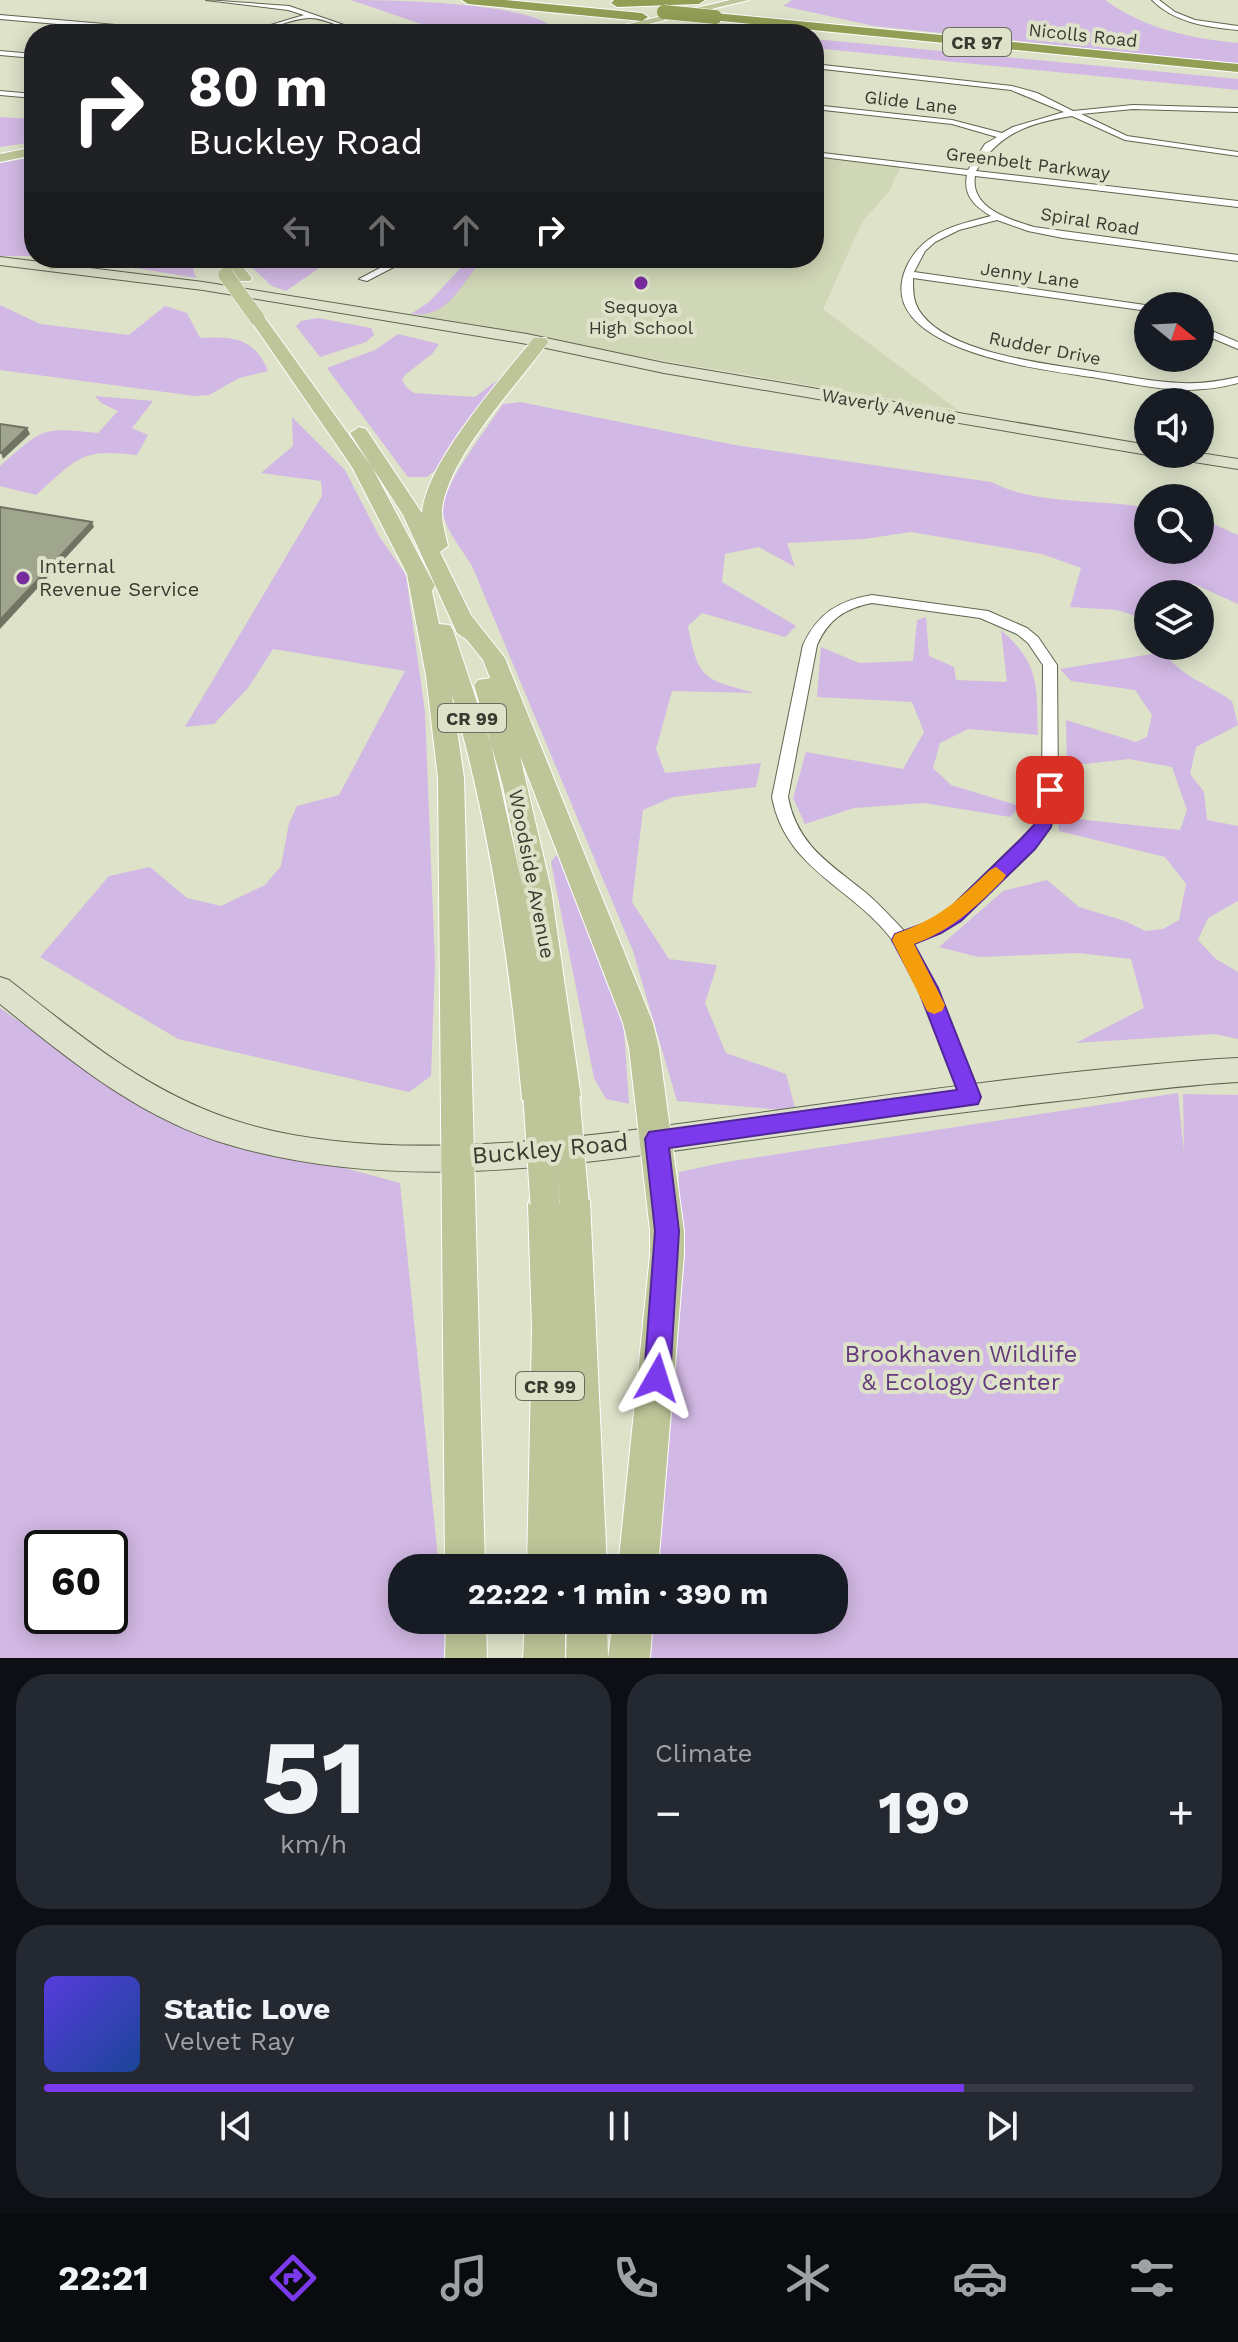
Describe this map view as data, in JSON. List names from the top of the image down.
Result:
{
  "streets": {
    "highway": ["Nicolls Road", "CR 97"],
    "main road": ["CR 99", "Woodside Avenue"],
    "street": [
      "Glide Lane",
      "Greenbelt Parkway",
      "Spiral Road",
      "Jenny Lane",
      "Rudder Drive",
      "Waverly Avenue",
      "Buckley Road"
    ]
  },
  "crossings": [
    ["Greenbelt Parkway", "Spiral Road"],
    ["Jenny Lane", "Rudder Drive"]
  ],
  "parks": ["Brookhaven Wildlife & Ecology Center"],
  "places": ["Sequoya High School", "Internal Revenue Service"],
  "north": "right",
  "page": {
    "turn": ["80 m", "Buckley Road"],
    "limit": "60",
    "trip": "22:22 · 1 min · 390 m",
    "tile": [
      ["51", "km/h"],
      "Climate"
    ],
    "heat": ["−", "19°", "+"],
    "song": ["Static Love", "Velvet Ray"],
    "tabs": "22:21"
  }
}
